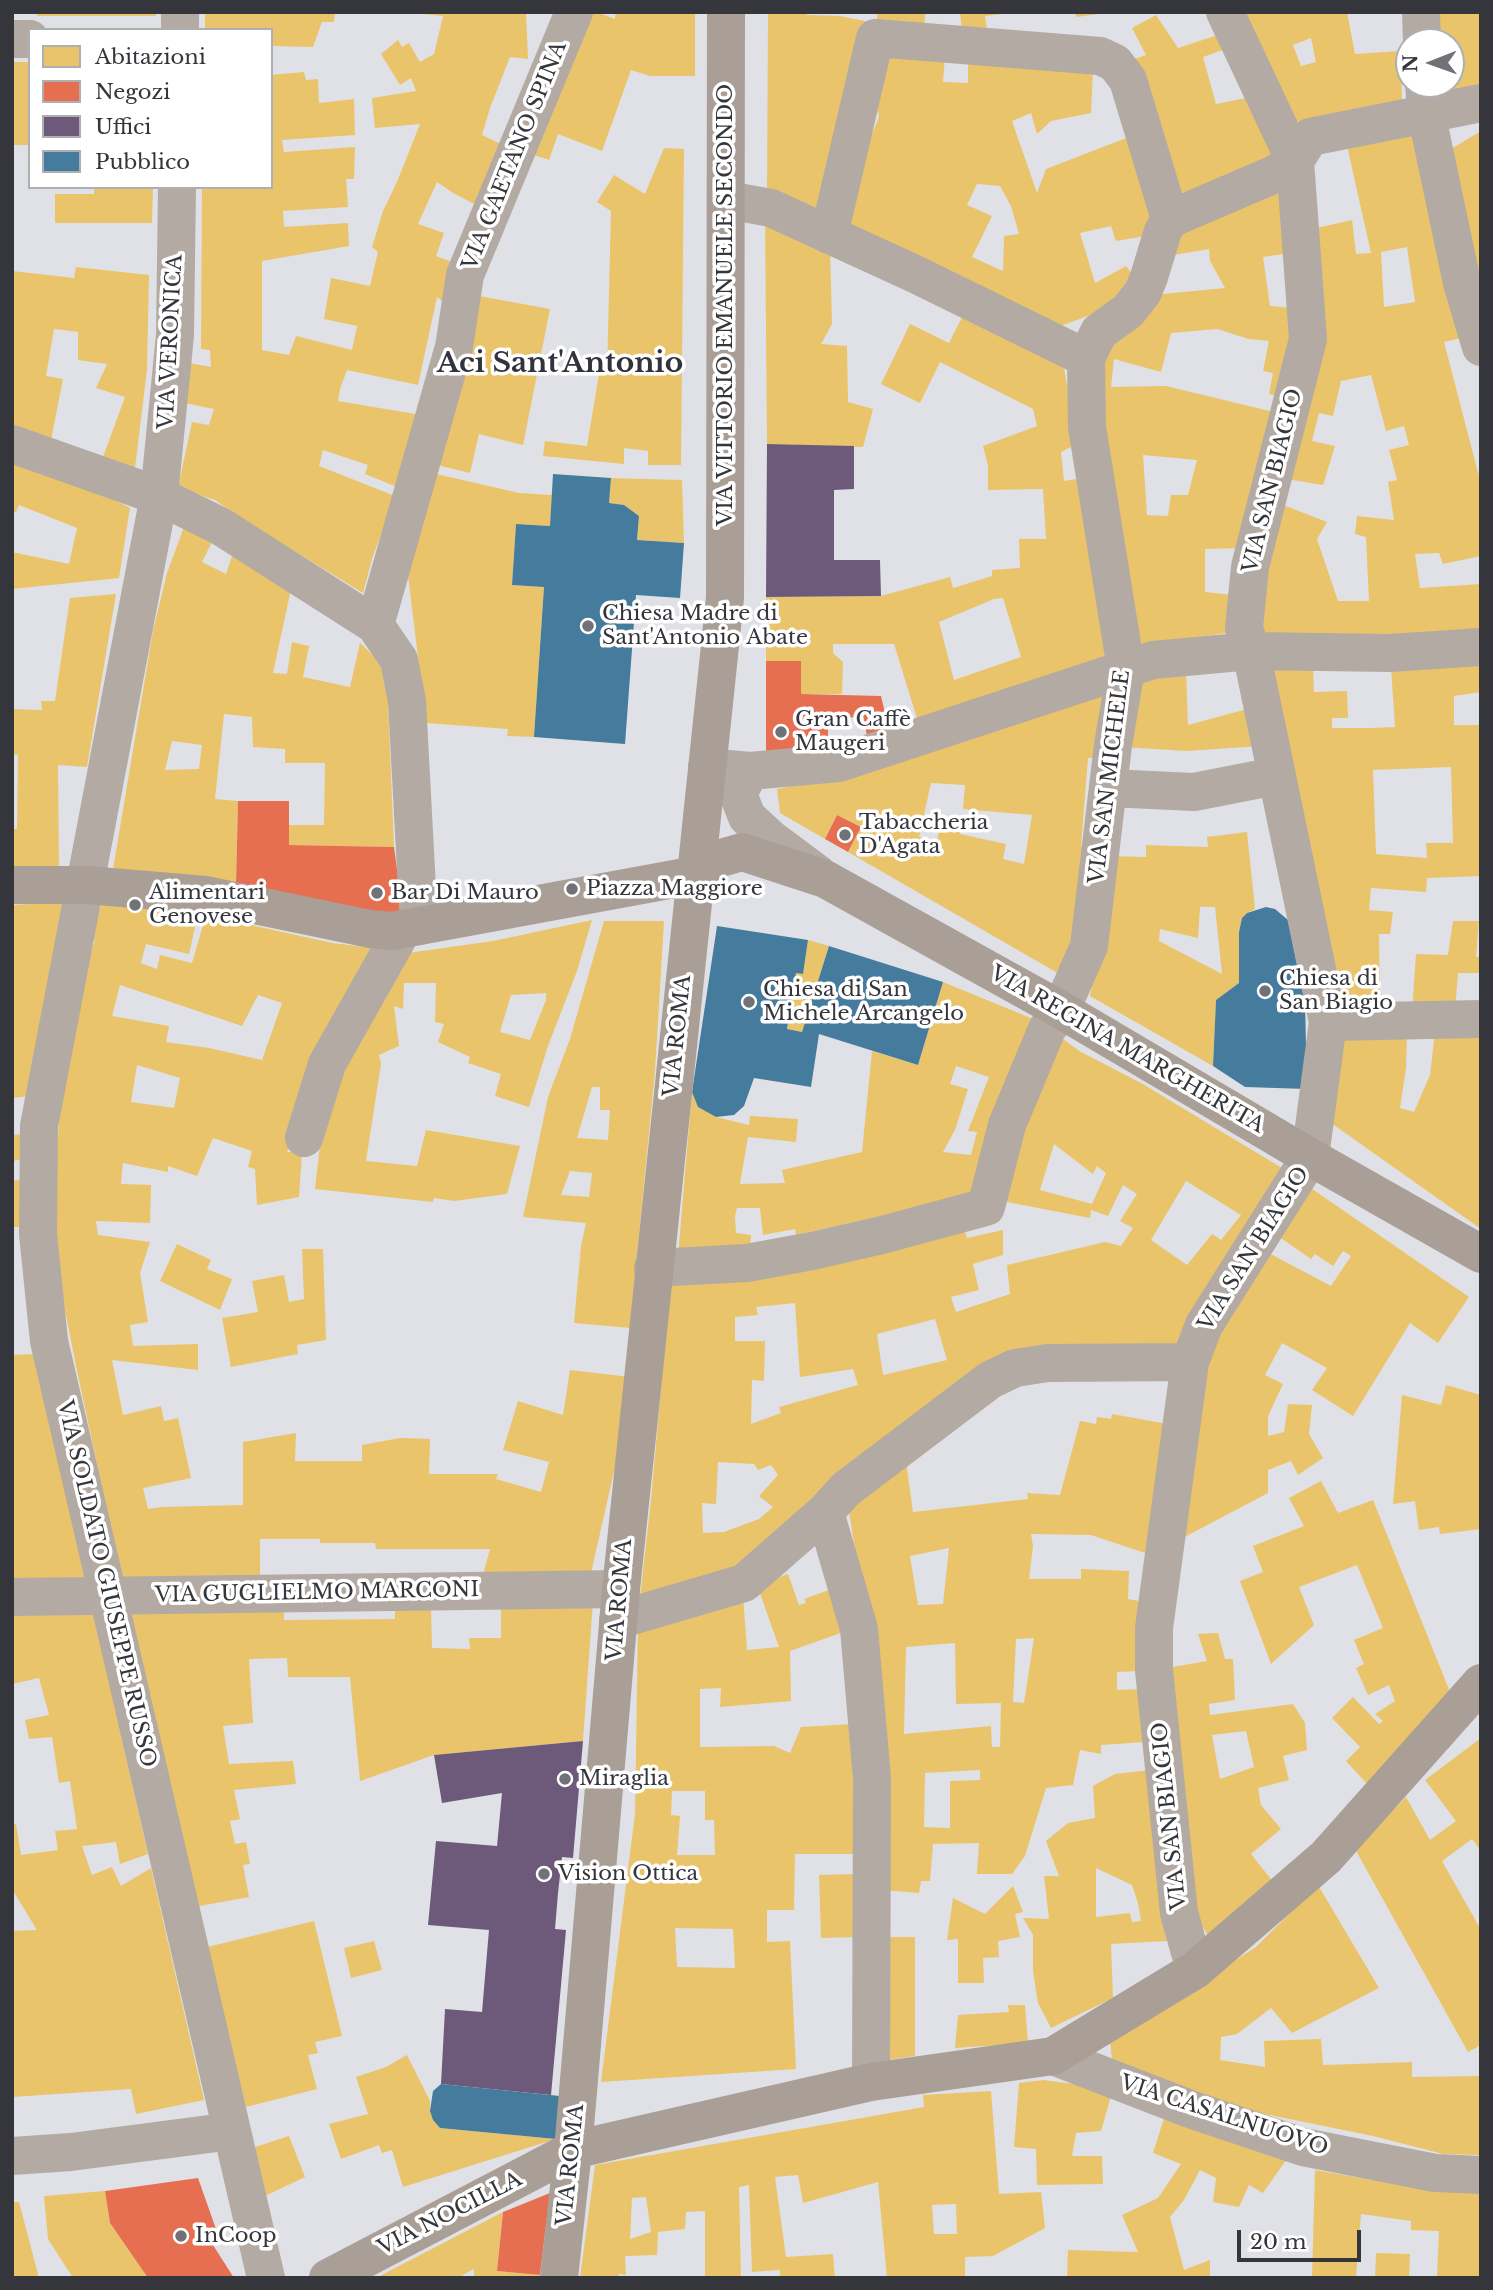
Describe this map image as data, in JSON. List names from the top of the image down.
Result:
{
  "streets": {
    "street": [
      "VIA GAETANO SPINA",
      "VIA VITTORIO EMANUELE SECONDO",
      "VIA VERONICA",
      "VIA SAN BIAGIO",
      "VIA SAN MICHELE",
      "VIA ROMA",
      "VIA REGINA MARGHERITA",
      "VIA SOLDATO GIUSEPPE RUSSO",
      "VIA GUGLIELMO MARCONI",
      "VIA CASALNUOVO",
      "VIA NOCILLA"
    ]
  },
  "crossings": [
    ["VIA VITTORIO EMANUELE SECONDO", "VIA ROMA"],
    ["VIA VERONICA", "VIA SOLDATO GIUSEPPE RUSSO"],
    ["VIA SAN BIAGIO", "VIA REGINA MARGHERITA"],
    ["VIA SAN BIAGIO", "VIA GUGLIELMO MARCONI"],
    ["VIA SAN MICHELE", "VIA ROMA"],
    ["VIA SAN MICHELE", "VIA REGINA MARGHERITA"],
    ["VIA ROMA", "VIA REGINA MARGHERITA"],
    ["VIA ROMA", "VIA GUGLIELMO MARCONI"],
    ["VIA ROMA", "VIA NOCILLA"],
    ["VIA SOLDATO GIUSEPPE RUSSO", "VIA GUGLIELMO MARCONI"],
    ["VIA CASALNUOVO", "VIA NOCILLA"]
  ],
  "districts": ["Aci Sant'Antonio"],
  "places": [
    "Chiesa Madre di Sant'Antonio Abate",
    "Gran Caffè Maugeri",
    "Tabaccheria D'Agata",
    "Piazza Maggiore",
    "Bar Di Mauro",
    "Alimentari Genovese",
    "Chiesa di San Biagio",
    "Chiesa di San Michele Arcangelo",
    "Miraglia",
    "Vision Ottica",
    "InCoop"
  ],
  "legend": [
    "Abitazioni",
    "Negozi",
    "Uffici",
    "Pubblico"
  ],
  "scale_bar": "20 m",
  "north": "left"
}
